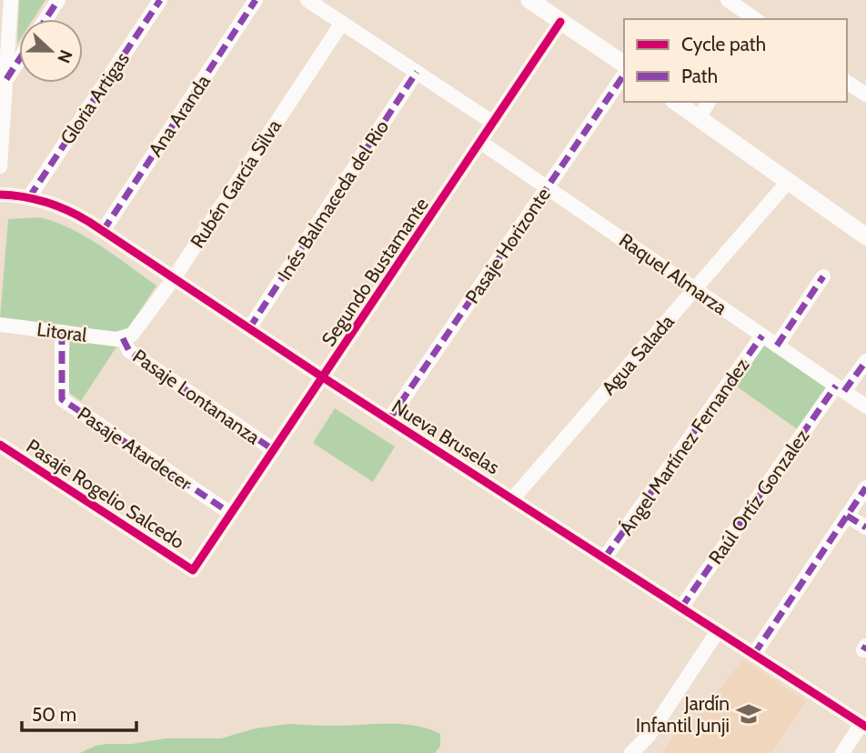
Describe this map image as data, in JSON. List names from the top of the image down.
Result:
{
  "streets": {
    "street": [
      "Gloria Artigas",
      "Ana Aranda",
      "Rubén García Silva",
      "Inés Balmaceda del Rio",
      "Pasaje Horizonte",
      "Segundo Bustamante",
      "Raquel Almarza",
      "Litoral",
      "Agua Salada",
      "Pasaje Lontananza",
      "Nueva Bruselas",
      "Ángel Martínez Fernandez",
      "Pasaje Atardecer",
      "Pasaje Rogelio Salcedo",
      "Raúl Ortíz Gonzalez"
    ]
  },
  "crossings": [
    ["Gloria Artigas", "Nueva Bruselas"],
    ["Ana Aranda", "Nueva Bruselas"],
    ["Rubén García Silva", "Litoral"],
    ["Rubén García Silva", "Pasaje Lontananza"],
    ["Rubén García Silva", "Nueva Bruselas"],
    ["Inés Balmaceda del Rio", "Nueva Bruselas"],
    ["Pasaje Horizonte", "Raquel Almarza"],
    ["Pasaje Horizonte", "Nueva Bruselas"],
    ["Segundo Bustamante", "Raquel Almarza"],
    ["Segundo Bustamante", "Pasaje Lontananza"],
    ["Segundo Bustamante", "Nueva Bruselas"],
    ["Segundo Bustamante", "Pasaje Atardecer"],
    ["Segundo Bustamante", "Pasaje Rogelio Salcedo"],
    ["Raquel Almarza", "Agua Salada"],
    ["Raquel Almarza", "Ángel Martínez Fernandez"],
    ["Raquel Almarza", "Raúl Ortíz Gonzalez"],
    ["Litoral", "Pasaje Lontananza"],
    ["Litoral", "Pasaje Atardecer"],
    ["Agua Salada", "Nueva Bruselas"],
    ["Nueva Bruselas", "Ángel Martínez Fernandez"],
    ["Nueva Bruselas", "Raúl Ortíz Gonzalez"]
  ],
  "places": {
    "school or university": ["Jardín Infantil Junji"]
  },
  "legend": ["Cycle path", "Path"],
  "scale_bar": "50 m",
  "north": "right"
}
